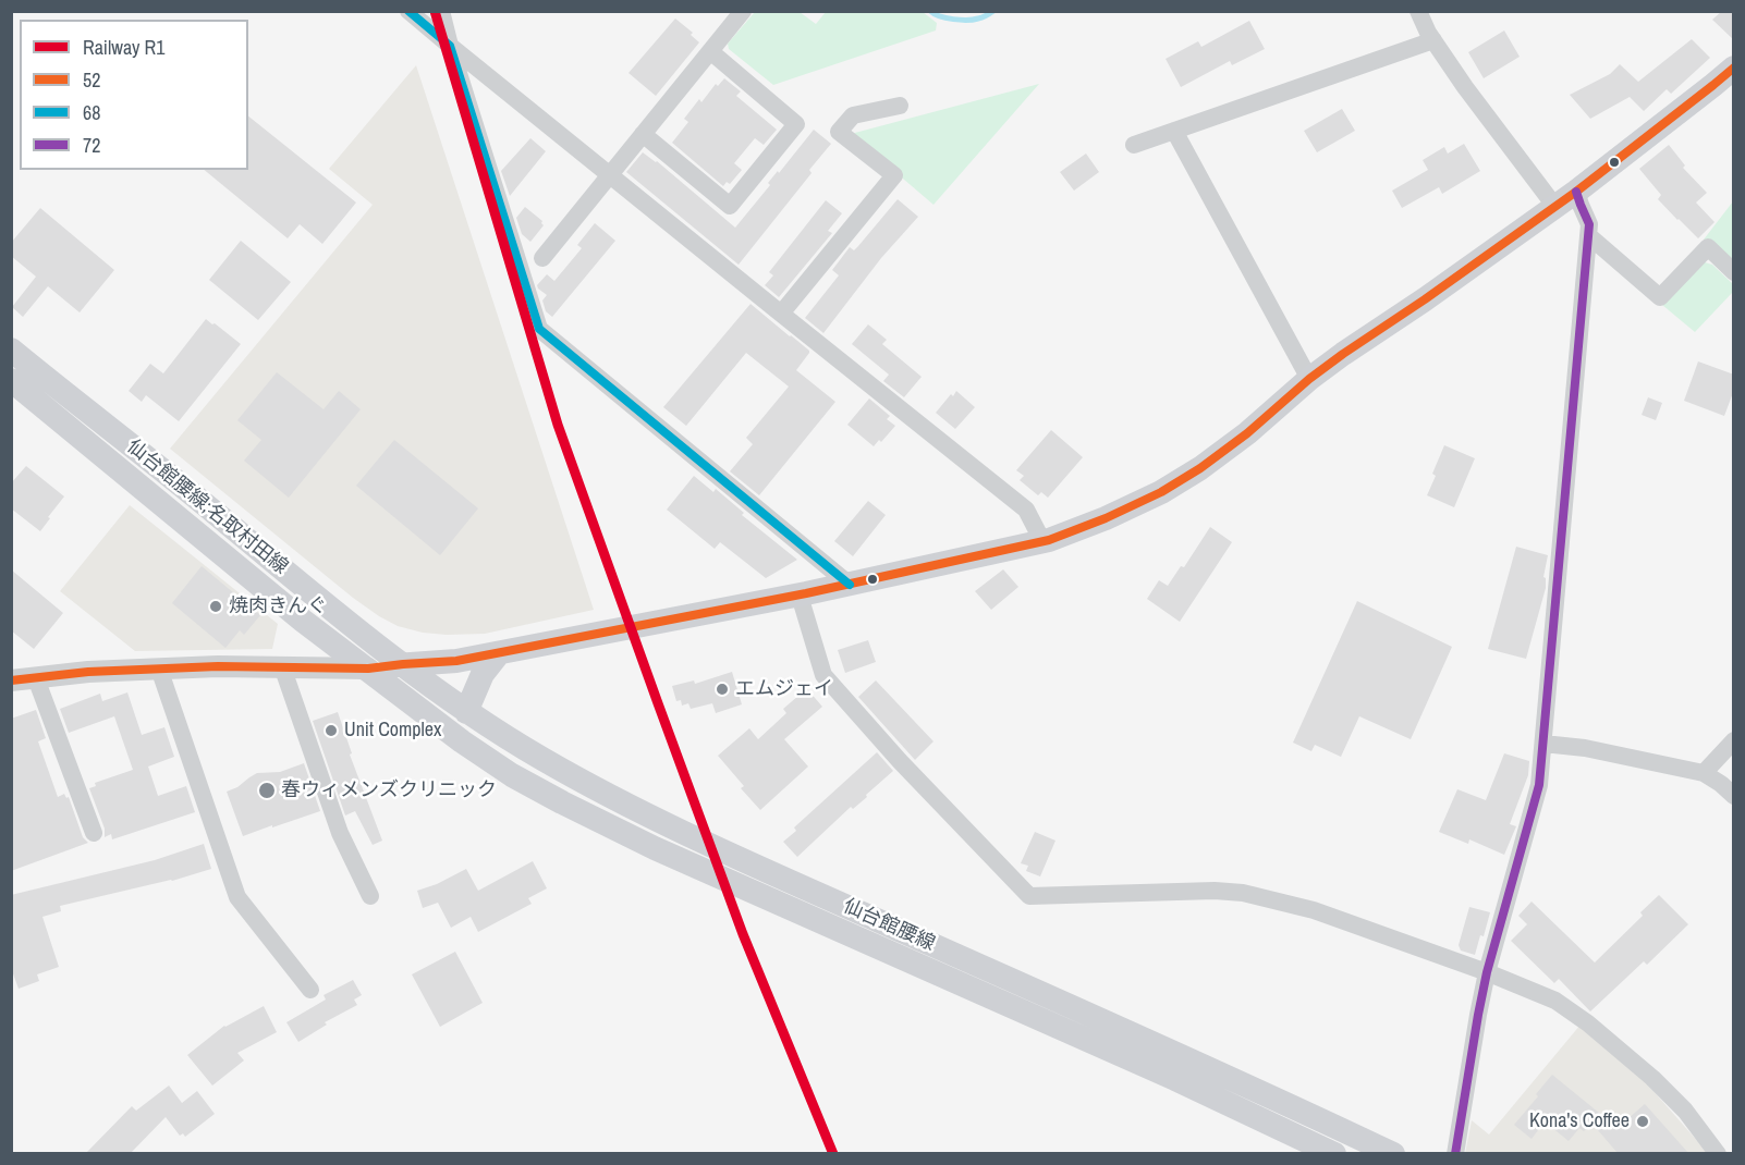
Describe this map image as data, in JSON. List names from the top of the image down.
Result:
{
  "streets": {
    "main road": ["仙台館腰線;名取村田線", "仙台館腰線"]
  },
  "crossings": [
    ["仙台館腰線;名取村田線", "仙台館腰線"]
  ],
  "places": [
    "焼肉きんぐ",
    "エムジェイ",
    "Unit Complex",
    "春ウィメンズクリニック",
    "Kona's Coffee"
  ],
  "lines": [
    "rail line R1",
    "transit line 68",
    "transit line 52",
    "transit line 72"
  ],
  "legend": [
    "Railway R1",
    "52",
    "68",
    "72"
  ]
}
